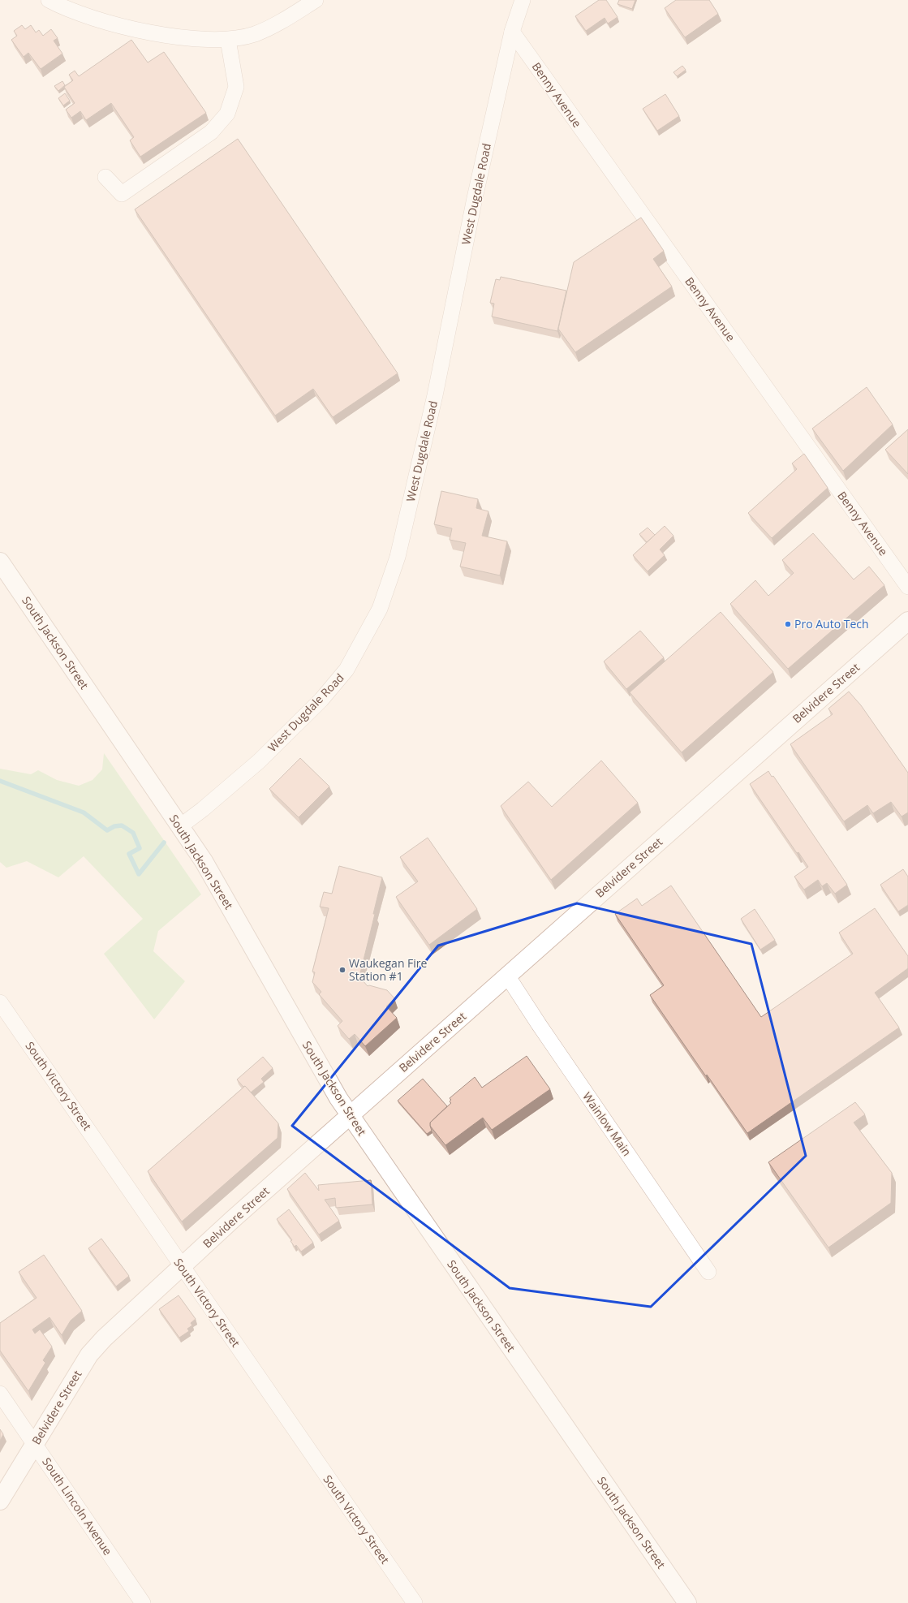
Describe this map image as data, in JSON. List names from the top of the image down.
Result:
{
  "streets": {
    "main road": ["South Jackson Street", "Belvidere Street"],
    "street": [
      "Benny Avenue",
      "West Dugdale Road",
      "South Victory Street",
      "Wainlow Main",
      "South Lincoln Avenue"
    ]
  },
  "crossings": [
    ["Benny Avenue", "West Dugdale Road"],
    ["West Dugdale Road", "South Jackson Street"],
    ["South Jackson Street", "Belvidere Street"],
    ["Belvidere Street", "South Victory Street"],
    ["Belvidere Street", "Wainlow Main"],
    ["Belvidere Street", "South Lincoln Avenue"]
  ],
  "places": ["Pro Auto Tech", "Waukegan Fire Station #1"]
}
